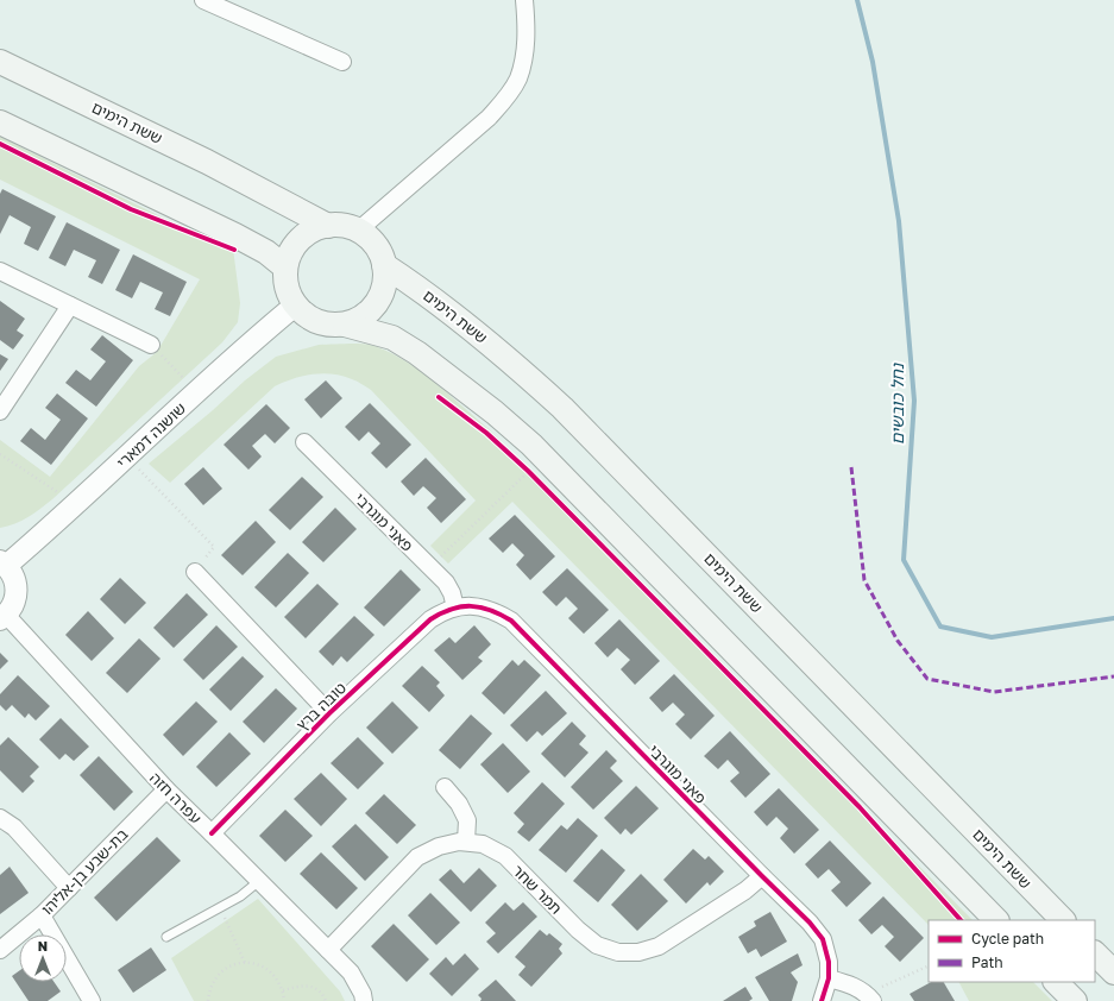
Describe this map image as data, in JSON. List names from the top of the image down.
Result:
{
  "streets": {
    "main road": ["ששת הימים"],
    "street": [
      "שושנה דמארי",
      "פאני מוגרבי",
      "טובה ברץ",
      "עפרה חזה",
      "בת-שבע בן-אליהו",
      "תמר שחר"
    ]
  },
  "crossings": [
    ["ששת הימים", "שושנה דמארי"],
    ["פאני מוגרבי", "טובה ברץ"],
    ["פאני מוגרבי", "תמר שחר"],
    ["טובה ברץ", "עפרה חזה"],
    ["עפרה חזה", "בת-שבע בן-אליהו"],
    ["עפרה חזה", "תמר שחר"]
  ],
  "water": ["נחל כובשים"],
  "legend": ["Cycle path", "Path"],
  "north": "top"
}
